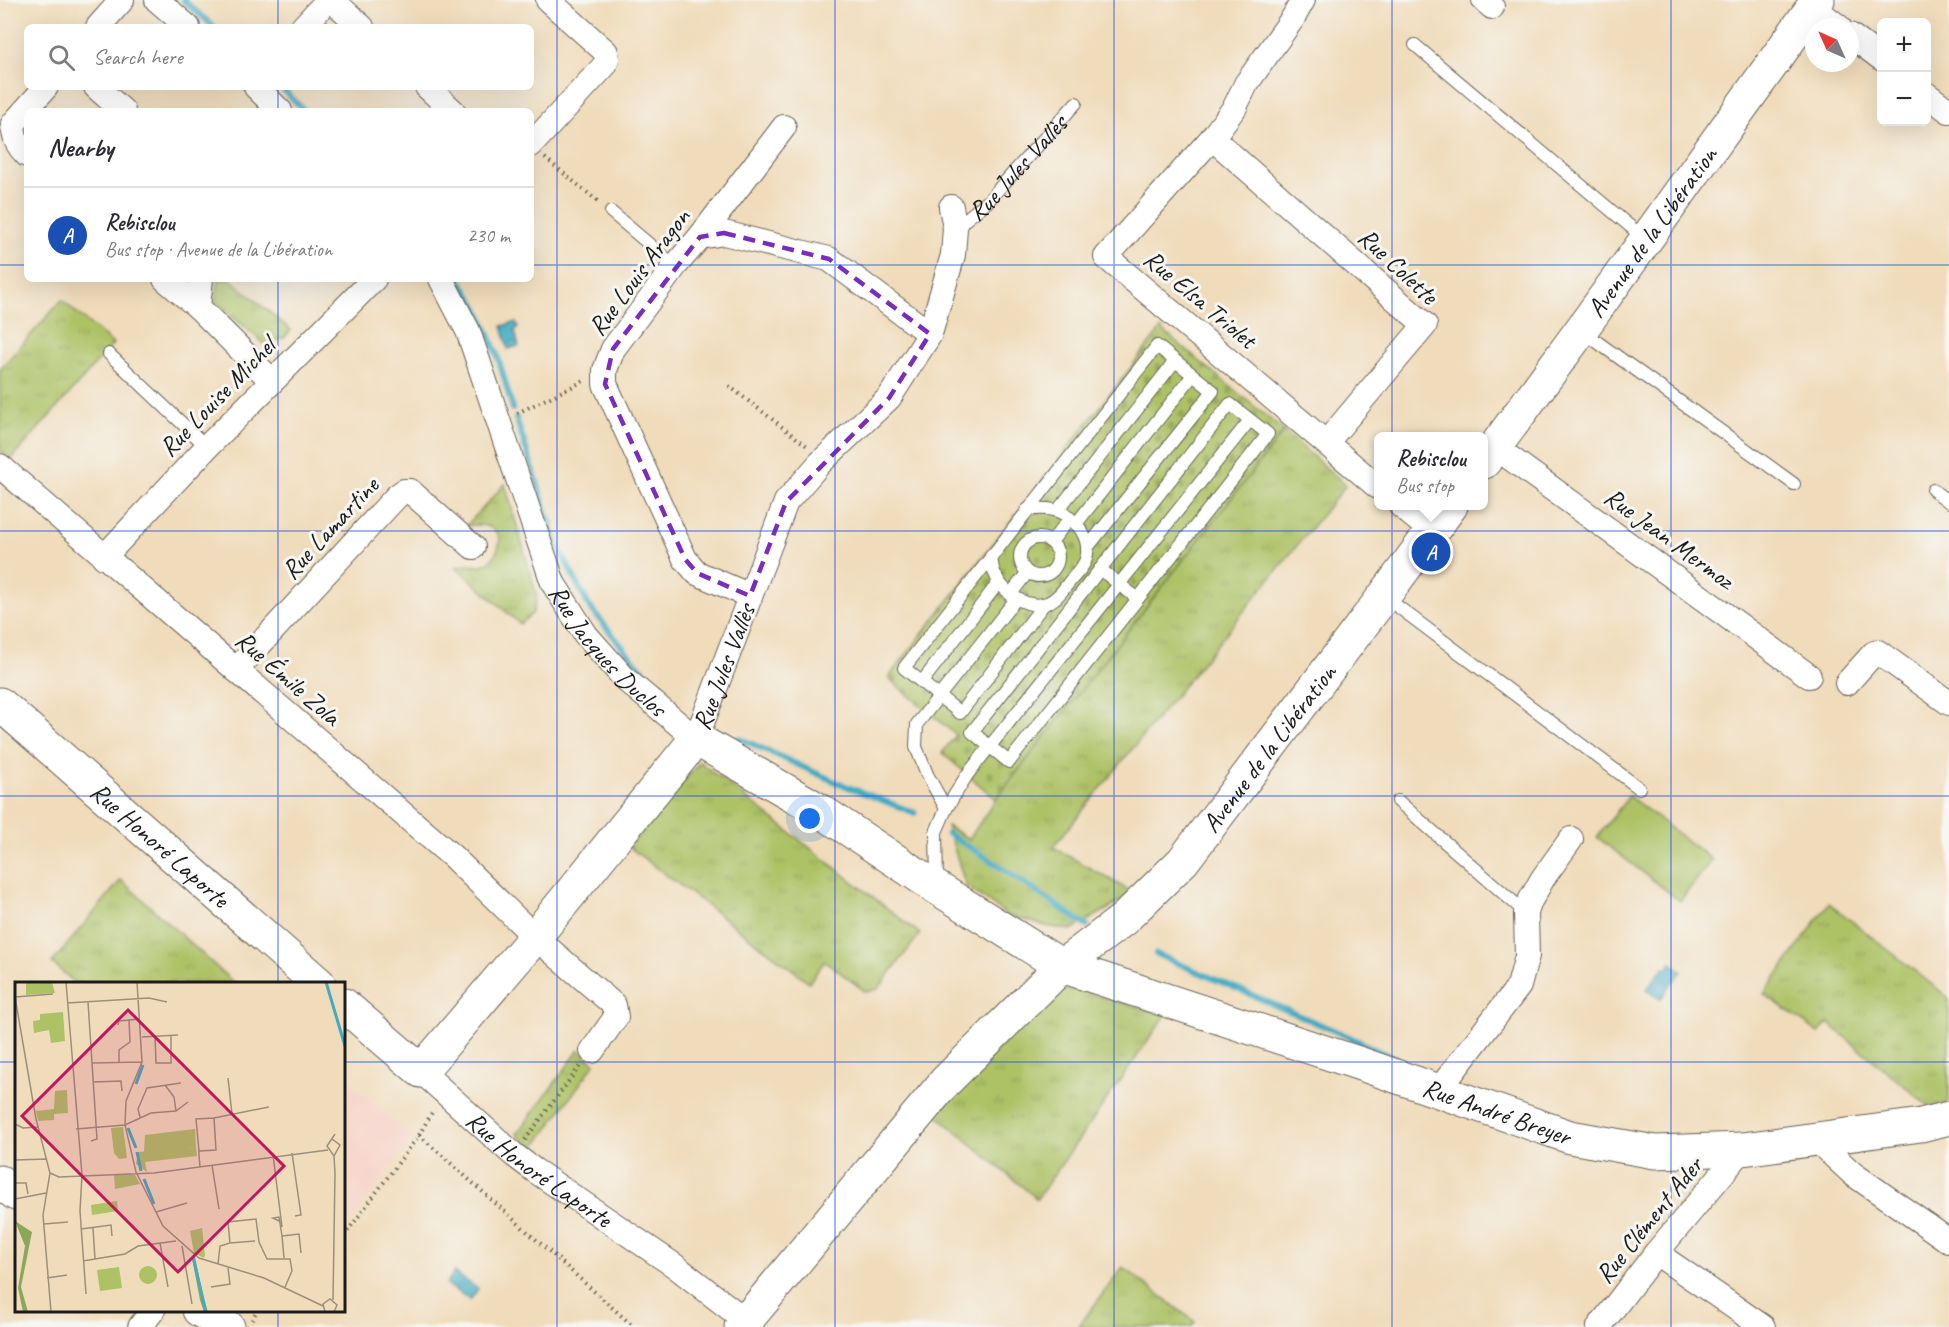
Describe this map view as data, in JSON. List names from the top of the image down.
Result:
{
  "streets": {
    "street": [
      "Rue Jules Vallès",
      "Avenue de la Libération",
      "Rue Colette",
      "Rue Louis Aragon",
      "Rue Elsa Triolet",
      "Rue Louise Michel",
      "Rue Lamartine",
      "Rue Jean Mermoz",
      "Rue Jacques Duclos",
      "Rue Émile Zola",
      "Rue Honoré Laporte",
      "Rue André Breyer",
      "Rue Clément Ader"
    ]
  },
  "crossings": [
    ["Rue Jules Vallès", "Rue Louis Aragon"],
    ["Rue Jules Vallès", "Rue Jacques Duclos"],
    ["Rue Jules Vallès", "Rue Émile Zola"],
    ["Rue Jules Vallès", "Rue Honoré Laporte"],
    ["Avenue de la Libération", "Rue Jean Mermoz"],
    ["Avenue de la Libération", "Rue Jacques Duclos"],
    ["Avenue de la Libération", "Rue Honoré Laporte"],
    ["Avenue de la Libération", "Rue André Breyer"],
    ["Rue Colette", "Rue Elsa Triolet"],
    ["Rue Louise Michel", "Rue Émile Zola"],
    ["Rue Lamartine", "Rue Émile Zola"],
    ["Rue Jacques Duclos", "Rue André Breyer"],
    ["Rue André Breyer", "Rue Clément Ader"]
  ],
  "north": "top left",
  "page": {
    "map_buttons": ["+", "−"],
    "search": "Search here",
    "heading": "Nearby",
    "list": [
      {
        "mark": "A",
        "name": "Rebisclou",
        "note": "Bus stop · Avenue de la Libération",
        "value": "230 m"
      }
    ],
    "popup": ["Rebisclou", "Bus stop"],
    "pins": "A"
  }
}
